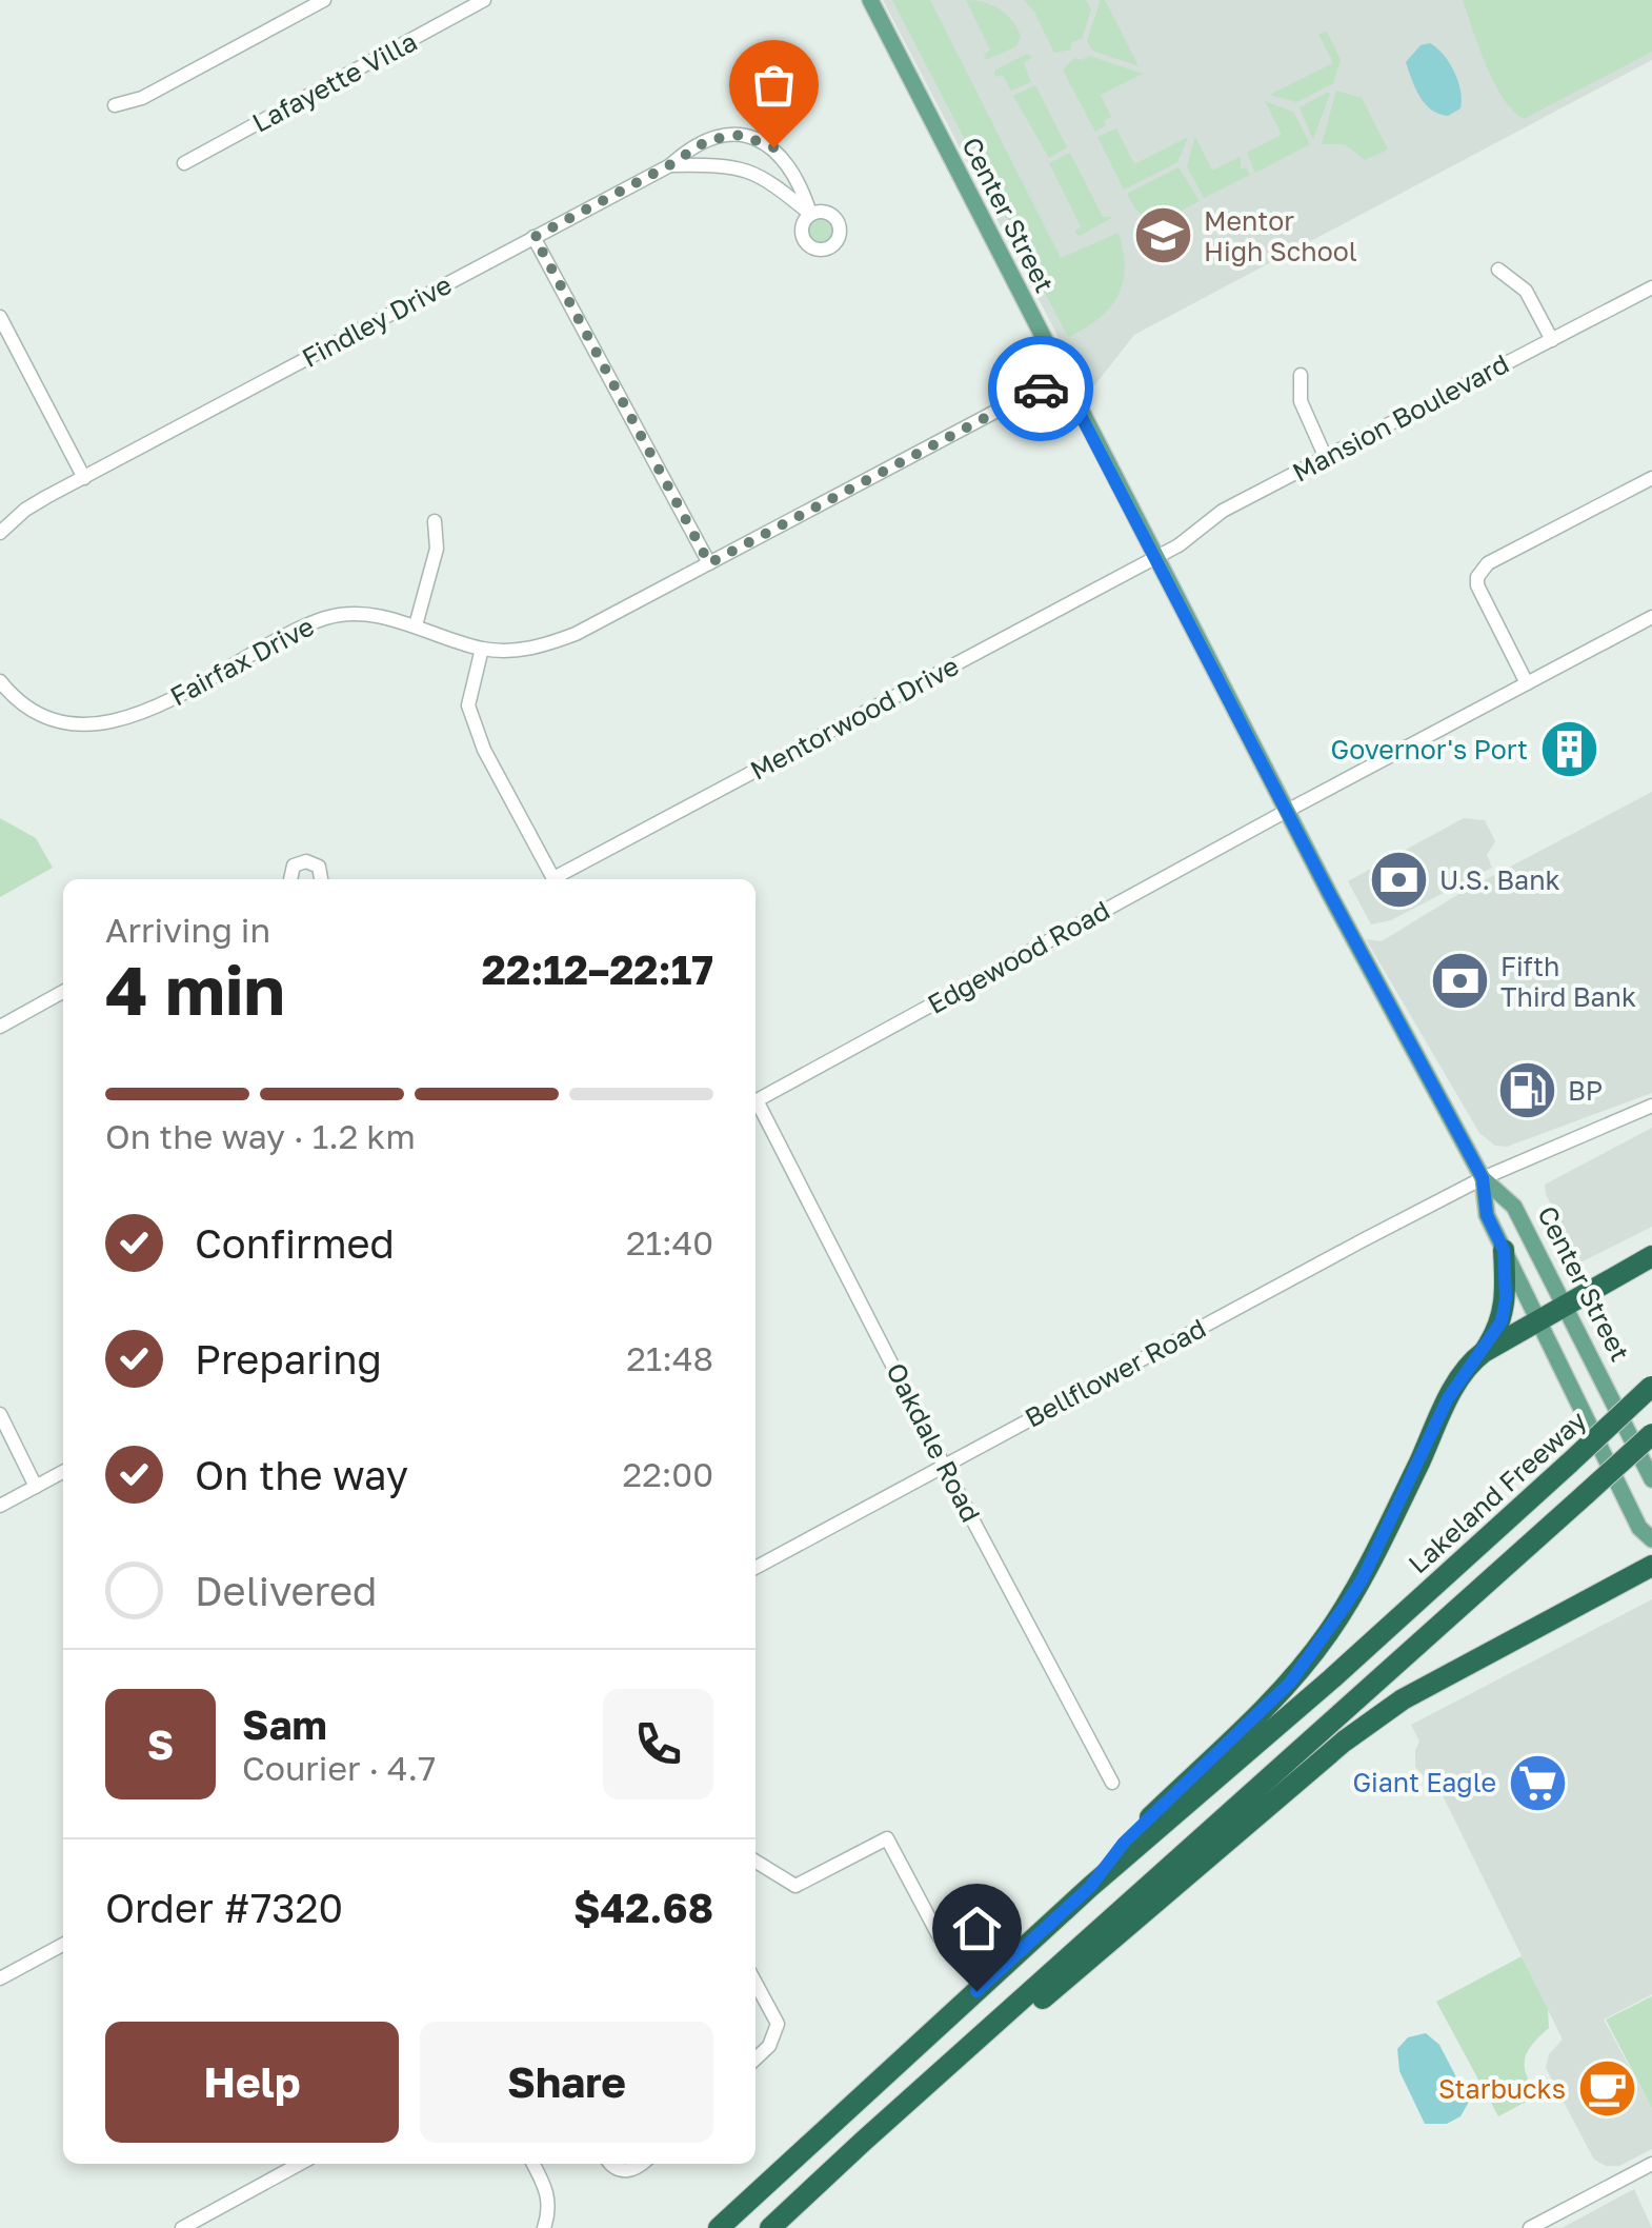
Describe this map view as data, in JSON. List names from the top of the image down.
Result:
{
  "streets": {
    "highway": ["Lakeland Freeway"],
    "main road": ["Center Street"],
    "street": [
      "Lafayette Villa",
      "Findley Drive",
      "Mansion Boulevard",
      "Fairfax Drive",
      "Mentorwood Drive",
      "Edgewood Road",
      "Bellflower Road",
      "Oakdale Road"
    ]
  },
  "crossings": [
    ["Center Street", "Mansion Boulevard"],
    ["Center Street", "Fairfax Drive"],
    ["Center Street", "Mentorwood Drive"],
    ["Center Street", "Edgewood Road"],
    ["Center Street", "Bellflower Road"],
    ["Mansion Boulevard", "Mentorwood Drive"],
    ["Bellflower Road", "Oakdale Road"]
  ],
  "places": {
    "school or university": ["Mentor High School"],
    "building": ["Governor's Port"],
    "bank": ["U.S. Bank", "Fifth Third Bank"],
    "fuel station": ["BP"],
    "supermarket": ["Giant Eagle"],
    "cafe": ["Starbucks"]
  },
  "page": {
    "heading": ["4 min", "Arriving in", "22:12–22:17"],
    "panel": [
      "Sam",
      "Courier · 4.7",
      "Order #7320",
      "$42.68"
    ],
    "bar": "On the way · 1.2 km",
    "list": [
      ["Confirmed", "21:40"],
      ["Preparing", "21:48"],
      ["On the way", "22:00"],
      "Delivered"
    ],
    "round": "S",
    "buttons": ["Help", "Share"]
  }
}
